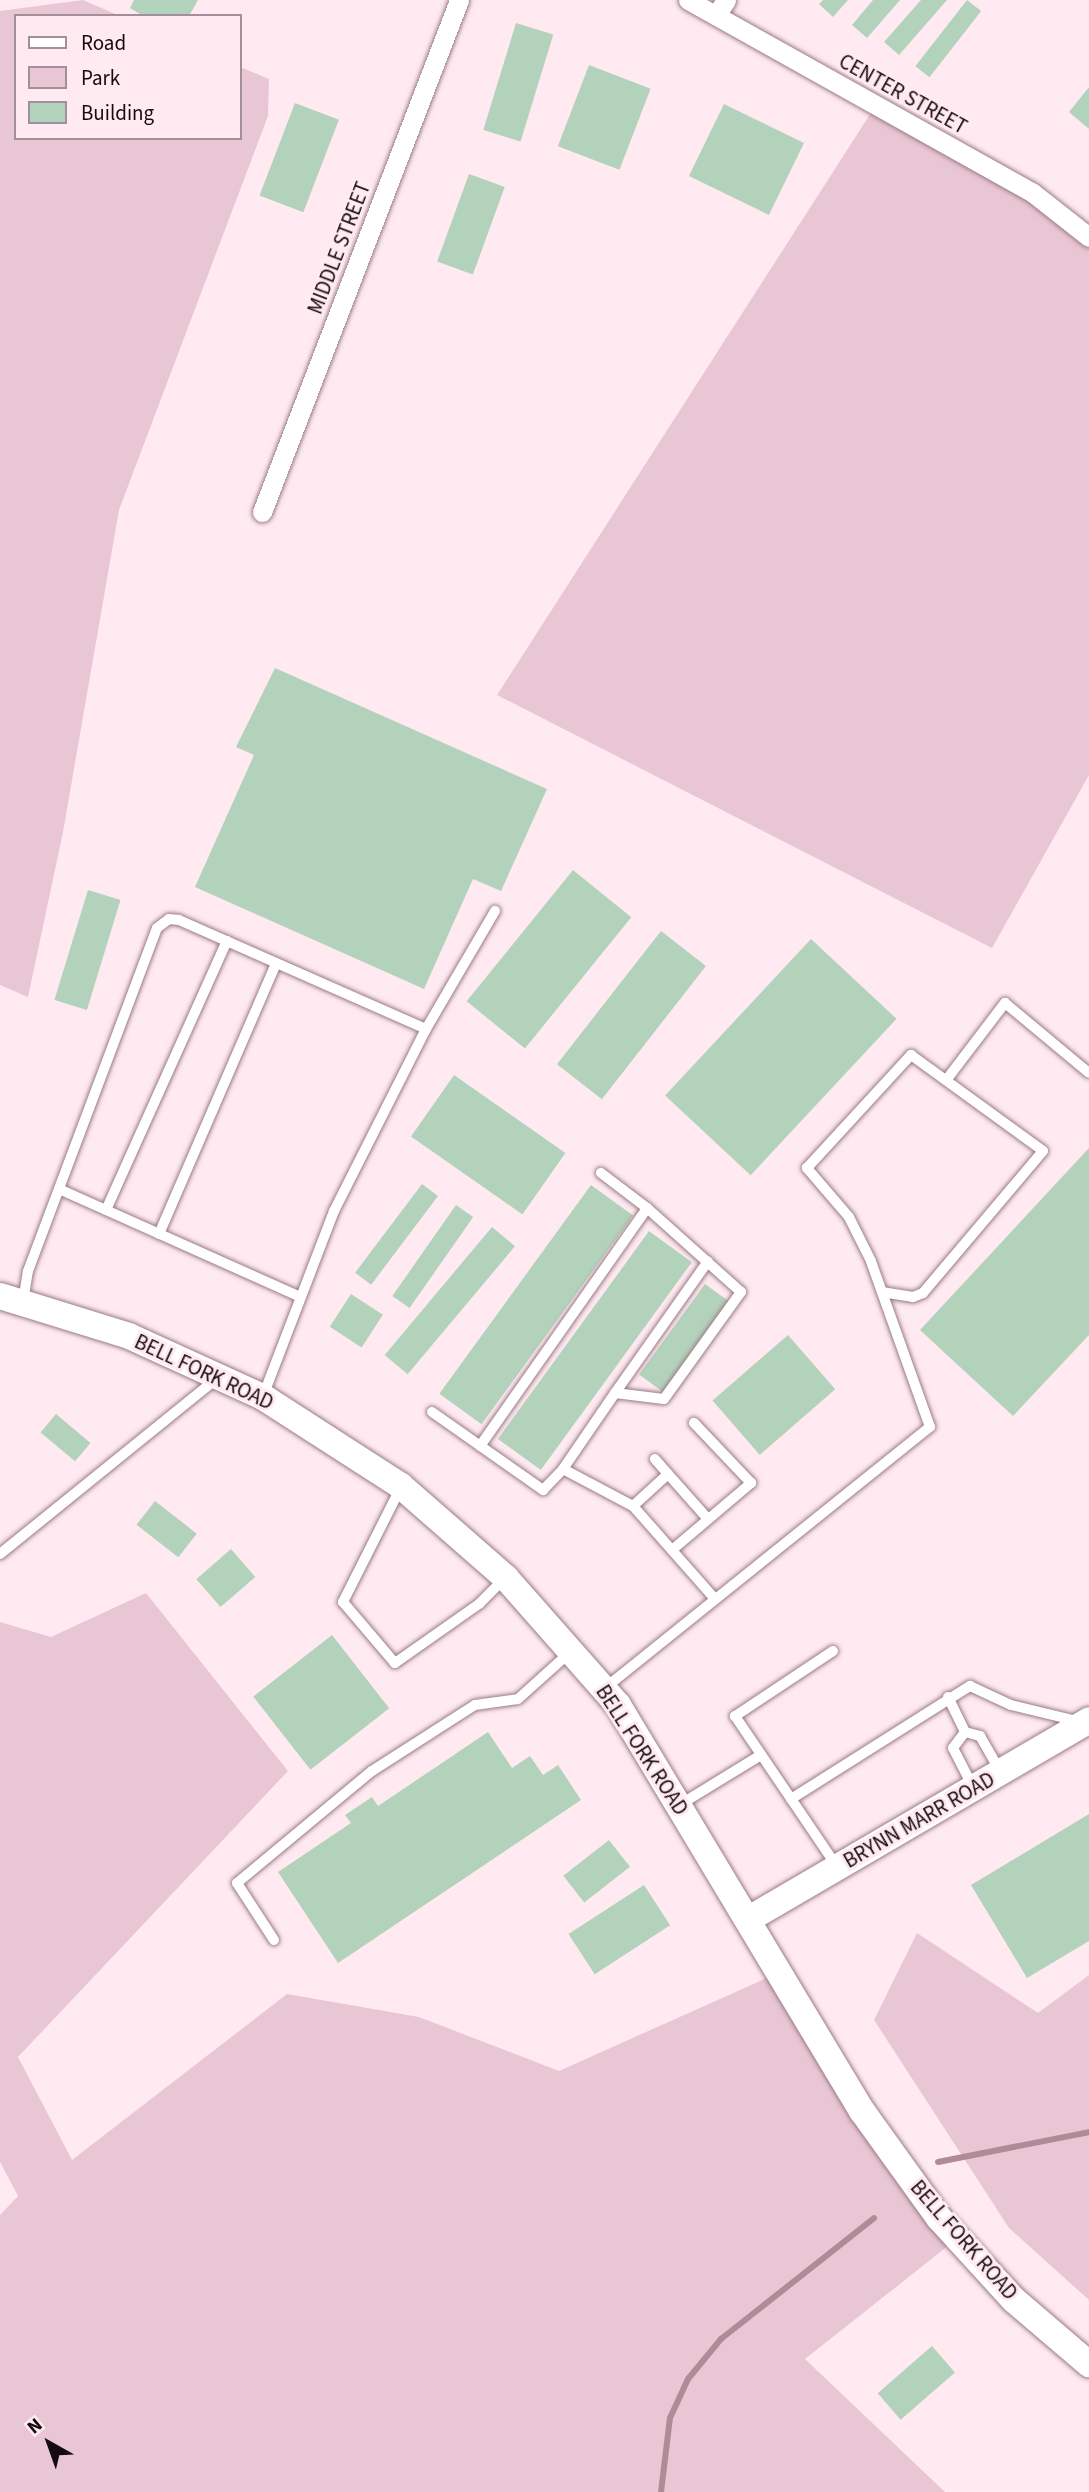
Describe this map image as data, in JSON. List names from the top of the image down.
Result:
{
  "streets": {
    "main road": ["BELL FORK ROAD", "BRYNN MARR ROAD"],
    "street": ["CENTER STREET", "MIDDLE STREET"]
  },
  "crossings": [
    ["BELL FORK ROAD", "BRYNN MARR ROAD"]
  ],
  "legend": ["Road", "Park", "Building"],
  "north": "top left"
}
